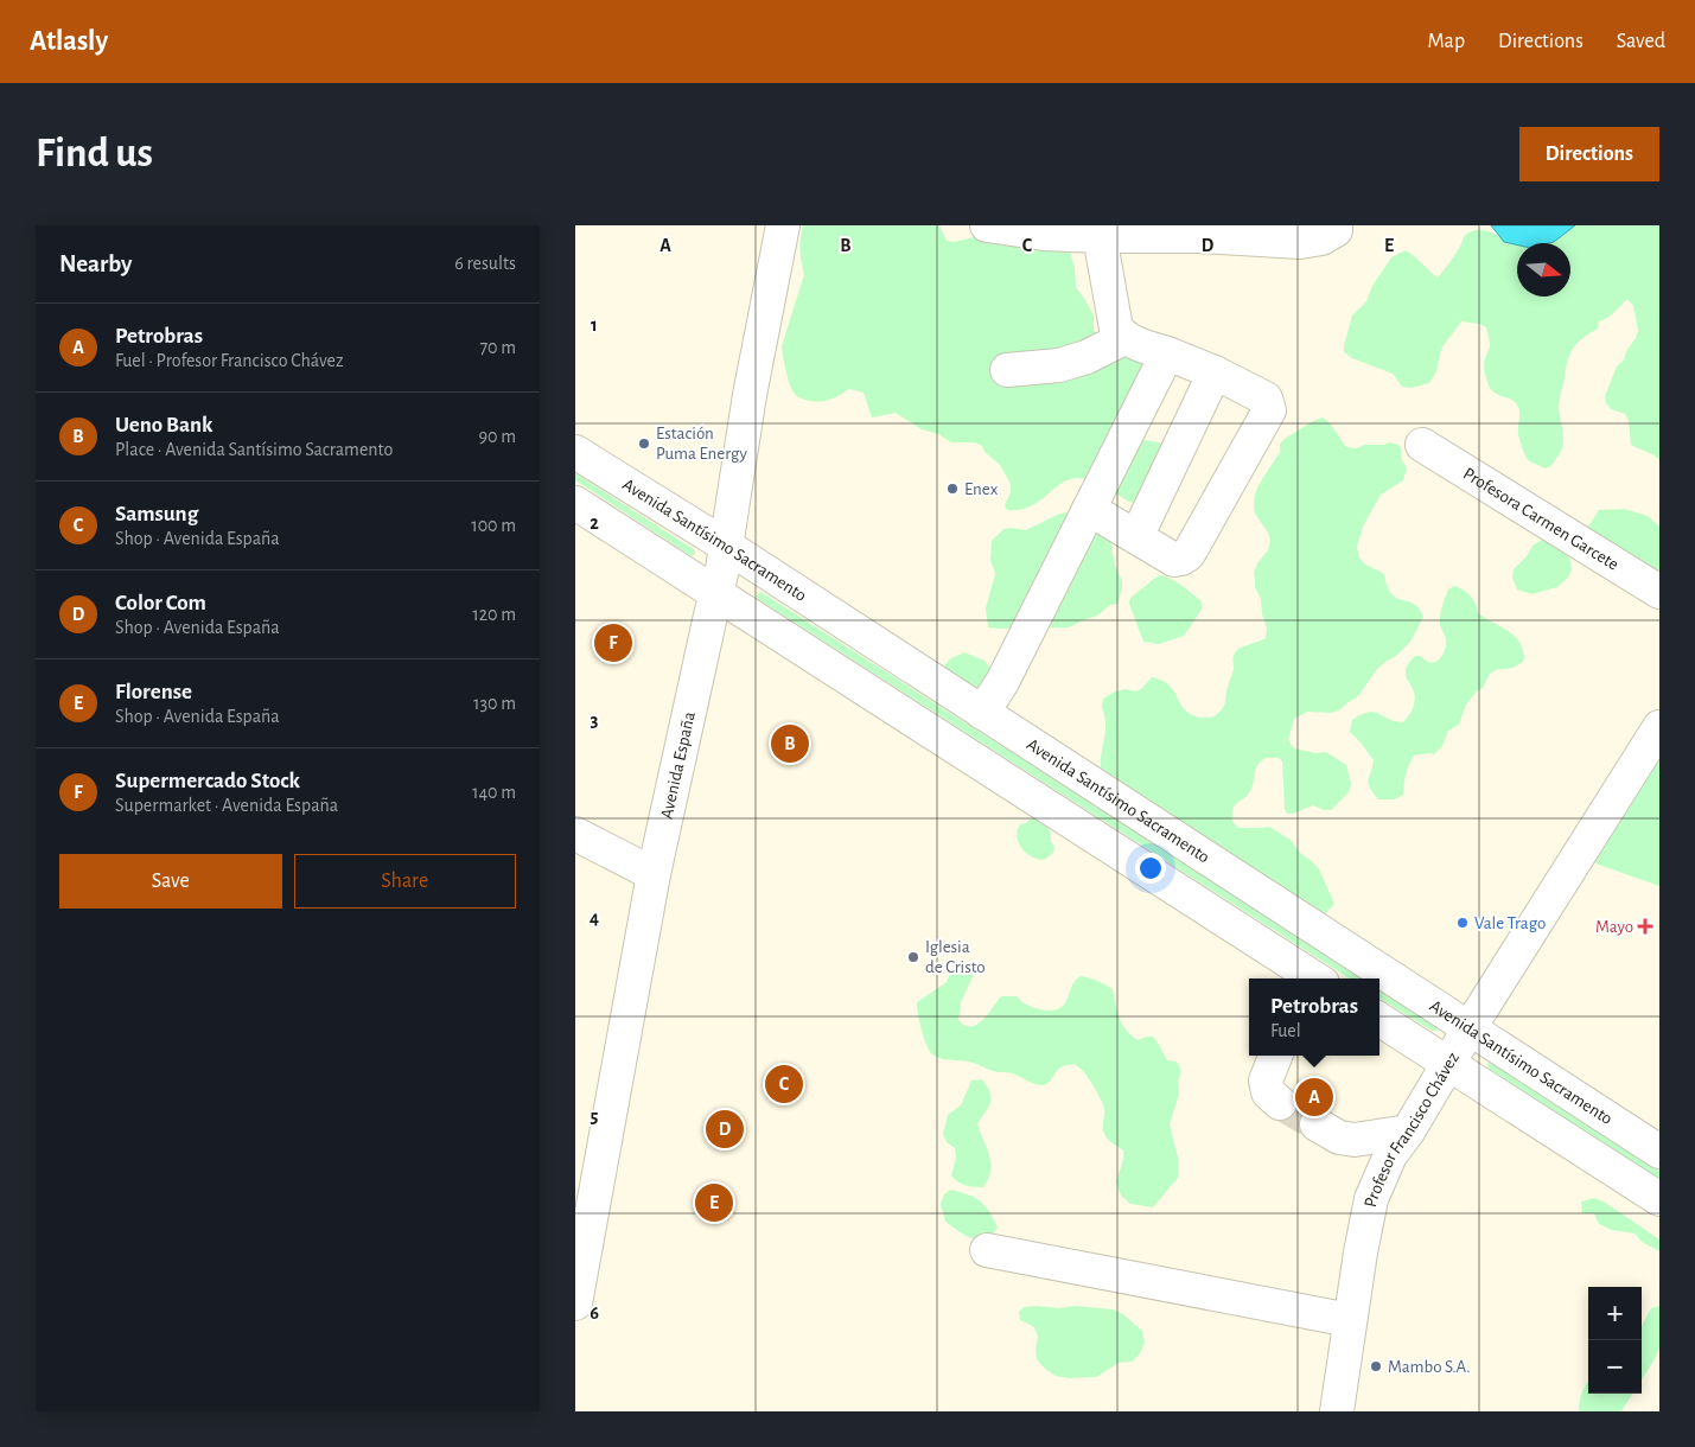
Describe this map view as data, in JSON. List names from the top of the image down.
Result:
{
  "streets": {
    "main road": [
      "Profesora Carmen Garcete",
      "Avenida Santísimo Sacramento",
      "Avenida España",
      "Profesor Francisco Chávez"
    ]
  },
  "crossings": [
    ["Avenida Santísimo Sacramento", "Avenida España"],
    ["Avenida Santísimo Sacramento", "Profesor Francisco Chávez"]
  ],
  "places": {
    "other": [
      "Estación Puma Energy",
      "Enex",
      "Vale Trago",
      "Iglesia de Cristo",
      "Mambo S.A."
    ],
    "health": ["Mayo"]
  },
  "north": "right",
  "page": {
    "header": "Atlasly",
    "nav": ["Map", "Directions", "Saved"],
    "buttons": [
      "Directions",
      ["Save", "Share"]
    ],
    "title": "Find us",
    "heading": ["Nearby", "6 results"],
    "list": [
      {
        "mark": "A",
        "name": "Petrobras",
        "note": "Fuel · Profesor Francisco Chávez",
        "value": "70 m"
      },
      {
        "mark": "B",
        "name": "Ueno Bank",
        "note": "Place · Avenida Santísimo Sacramento",
        "value": "90 m"
      },
      {
        "mark": "C",
        "name": "Samsung",
        "note": "Shop · Avenida España",
        "value": "100 m"
      },
      {
        "mark": "D",
        "name": "Color Com",
        "note": "Shop · Avenida España",
        "value": "120 m"
      },
      {
        "mark": "E",
        "name": "Florense",
        "note": "Shop · Avenida España",
        "value": "130 m"
      },
      {
        "mark": "F",
        "name": "Supermercado Stock",
        "note": "Supermarket · Avenida España",
        "value": "140 m"
      }
    ],
    "pins": [
      "F",
      "B",
      "C",
      "A",
      "D",
      "E"
    ],
    "popup": ["Petrobras", "Fuel"],
    "map_buttons": ["+", "−"]
  },
  "grid": {
    "columns": [
      "A",
      "B",
      "C",
      "D",
      "E"
    ],
    "rows": [
      "1",
      "2",
      "3",
      "4",
      "5",
      "6"
    ]
  }
}
